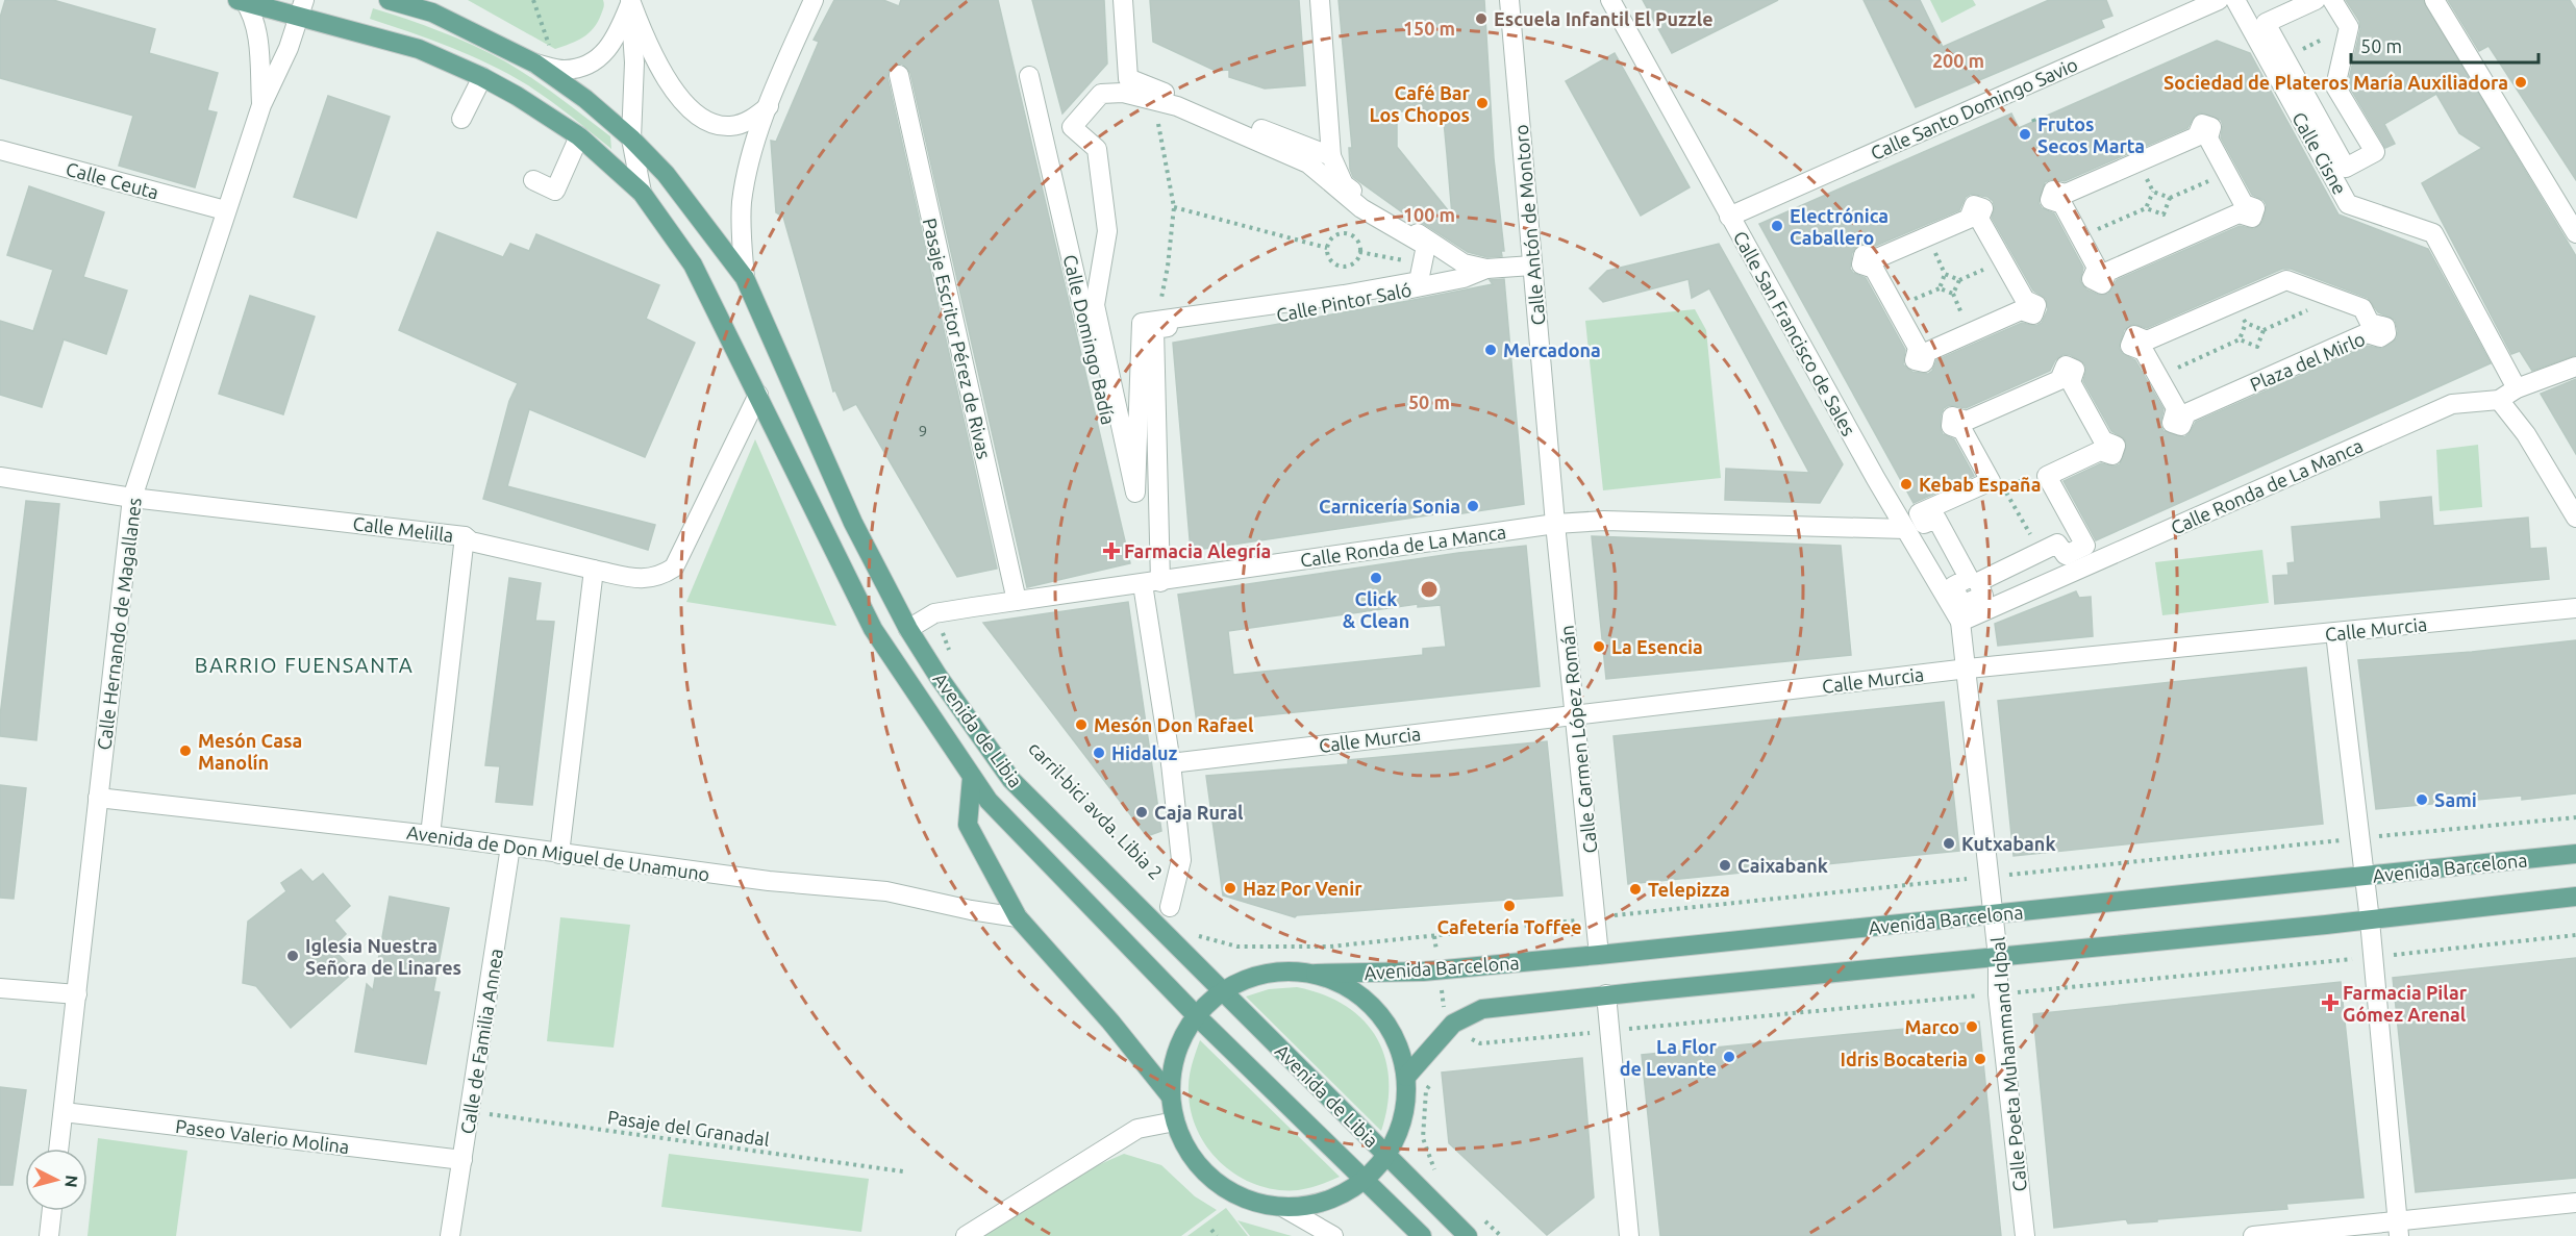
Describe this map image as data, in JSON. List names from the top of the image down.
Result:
{
  "streets": {
    "main road": ["Avenida de Libia", "Avenida Barcelona"],
    "street": [
      "Calle Santo Domingo Savio",
      "Calle Cisne",
      "Calle Ceuta",
      "Calle Antón de Montoro",
      "Calle Pintor Saló",
      "Calle San Francisco de Sales",
      "Pasaje Escritor Pérez de Rivas",
      "Calle Domingo Badía",
      "Plaza del Mirlo",
      "Calle Ronda de La Manca",
      "Calle Melilla",
      "Calle Hernando de Magallanes",
      "Calle Murcia",
      "Calle Carmen López Román",
      "Avenida de Don Miguel de Unamuno",
      "Calle de Familia Annea",
      "Calle Poeta Muhammand Iqbal",
      "Paseo Valerio Molina"
    ],
    "path": ["Pasaje del Granadal"]
  },
  "crossings": [
    ["Calle Santo Domingo Savio", "Calle San Francisco de Sales"],
    ["Calle Cisne", "Calle Ronda de La Manca"],
    ["Calle Ceuta", "Calle Hernando de Magallanes"],
    ["Calle Antón de Montoro", "Calle Pintor Saló"],
    ["Calle Antón de Montoro", "Calle Ronda de La Manca"],
    ["Calle Antón de Montoro", "Calle Carmen López Román"],
    ["Calle San Francisco de Sales", "Calle Ronda de La Manca"],
    ["Calle San Francisco de Sales", "Calle Murcia"],
    ["Calle San Francisco de Sales", "Calle Poeta Muhammand Iqbal"],
    ["Pasaje Escritor Pérez de Rivas", "Calle Ronda de La Manca"],
    ["Calle Ronda de La Manca", "Avenida de Libia"],
    ["Calle Ronda de La Manca", "Calle Carmen López Román"],
    ["Calle Melilla", "Calle Hernando de Magallanes"],
    ["Calle Melilla", "Avenida de Libia"],
    ["Calle Hernando de Magallanes", "Avenida de Libia"],
    ["Calle Hernando de Magallanes", "Avenida de Don Miguel de Unamuno"],
    ["Calle Hernando de Magallanes", "Paseo Valerio Molina"],
    ["Calle Murcia", "Calle Carmen López Román"],
    ["Calle Murcia", "Calle Poeta Muhammand Iqbal"],
    ["Avenida de Libia", "Avenida de Don Miguel de Unamuno"],
    ["Calle Carmen López Román", "Avenida Barcelona"],
    ["Avenida de Don Miguel de Unamuno", "Calle de Familia Annea"],
    ["Avenida Barcelona", "Calle Poeta Muhammand Iqbal"],
    ["Calle de Familia Annea", "Pasaje del Granadal"],
    ["Calle de Familia Annea", "Paseo Valerio Molina"]
  ],
  "districts": ["BARRIO FUENSANTA"],
  "places": {
    "other": [
      "Escuela Infantil El Puzzle",
      "Sociedad de Plateros María Auxiliadora",
      "Café Bar Los Chopos",
      "Frutos Secos Marta",
      "Electrónica Caballero",
      "Mercadona",
      "Kebab España",
      "Carnicería Sonia",
      "Click & Clean",
      "La Esencia",
      "Mesón Don Rafael",
      "Mesón Casa Manolín",
      "Hidaluz",
      "Sami",
      "Caja Rural",
      "Kutxabank",
      "Caixabank",
      "Haz Por Venir",
      "Telepizza",
      "Cafetería Toffee",
      "Iglesia Nuestra Señora de Linares",
      "Marco",
      "La Flor de Levante",
      "Idris Bocateria"
    ],
    "health": ["Farmacia Alegría", "Farmacia Pilar Gómez Arenal"]
  },
  "house_numbers": ["9"],
  "scale_bar": "50 m",
  "north": "right",
  "rings": [
    "150 m",
    "200 m",
    "100 m",
    "50 m"
  ]
}
